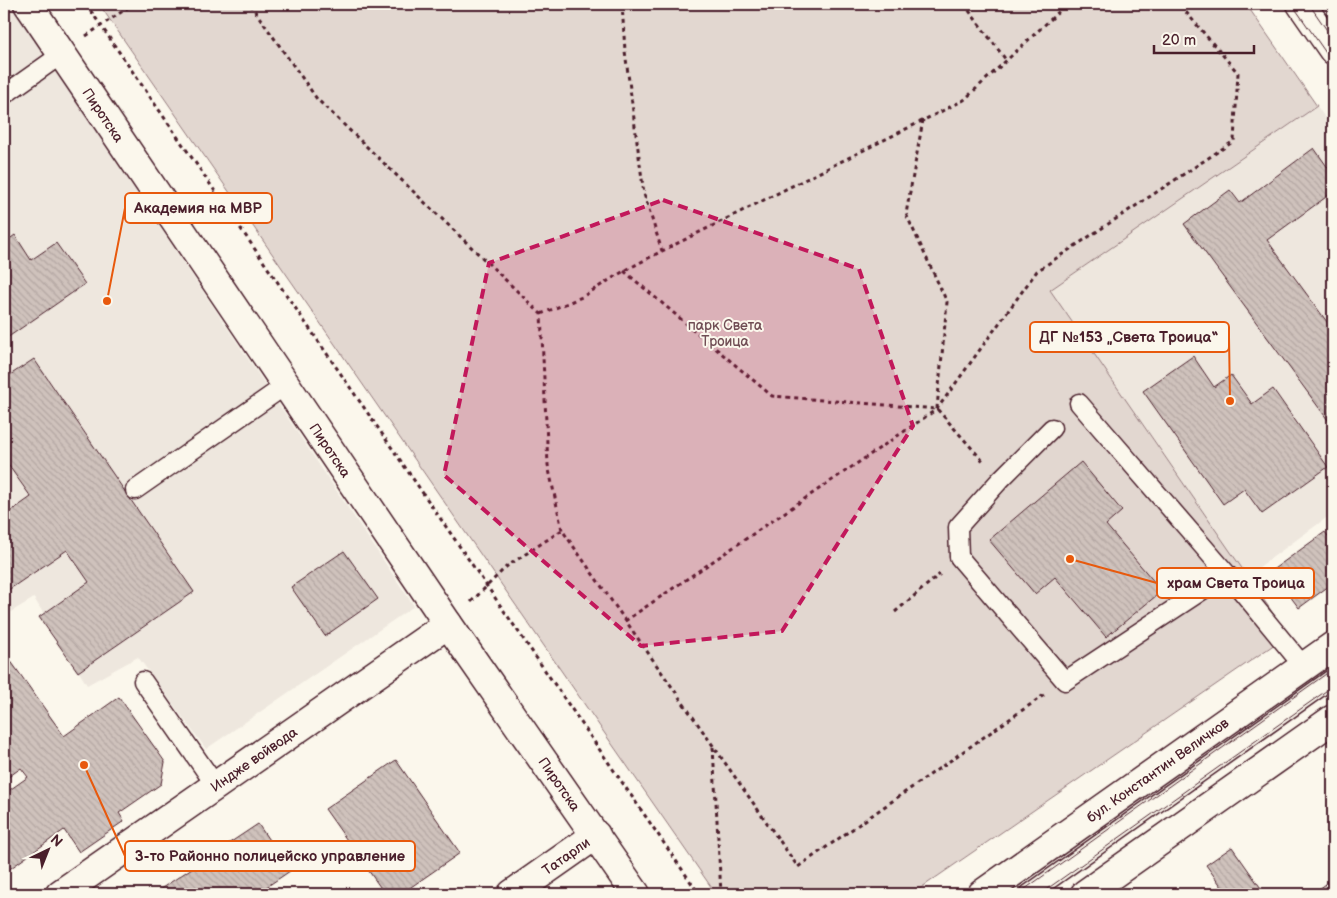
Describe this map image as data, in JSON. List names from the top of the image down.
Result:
{
  "streets": {
    "street": [
      "Пиротска",
      "Индже войвода",
      "бул. Константин Величков",
      "Татарли"
    ]
  },
  "crossings": [
    ["Пиротска", "Индже войвода"],
    ["Пиротска", "Татарли"]
  ],
  "parks": ["парк Света Троица"],
  "places": [
    "Академия на МВР",
    "ДГ №153 „Света Троица“",
    "храм Света Троица",
    "3-то Районно полицейско управление"
  ],
  "scale_bar": "20 m",
  "north": "top right"
}
